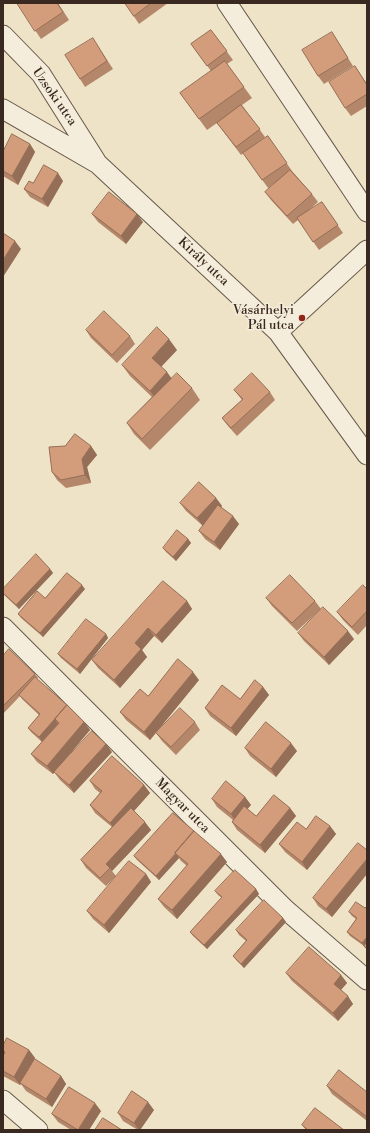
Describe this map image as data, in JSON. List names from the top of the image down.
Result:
{
  "streets": {
    "street": ["Uzsoki utca", "Király utca", "Magyar utca"]
  },
  "crossings": [
    ["Uzsoki utca", "Király utca"]
  ],
  "places": ["Vásárhelyi Pál utca"]
}
